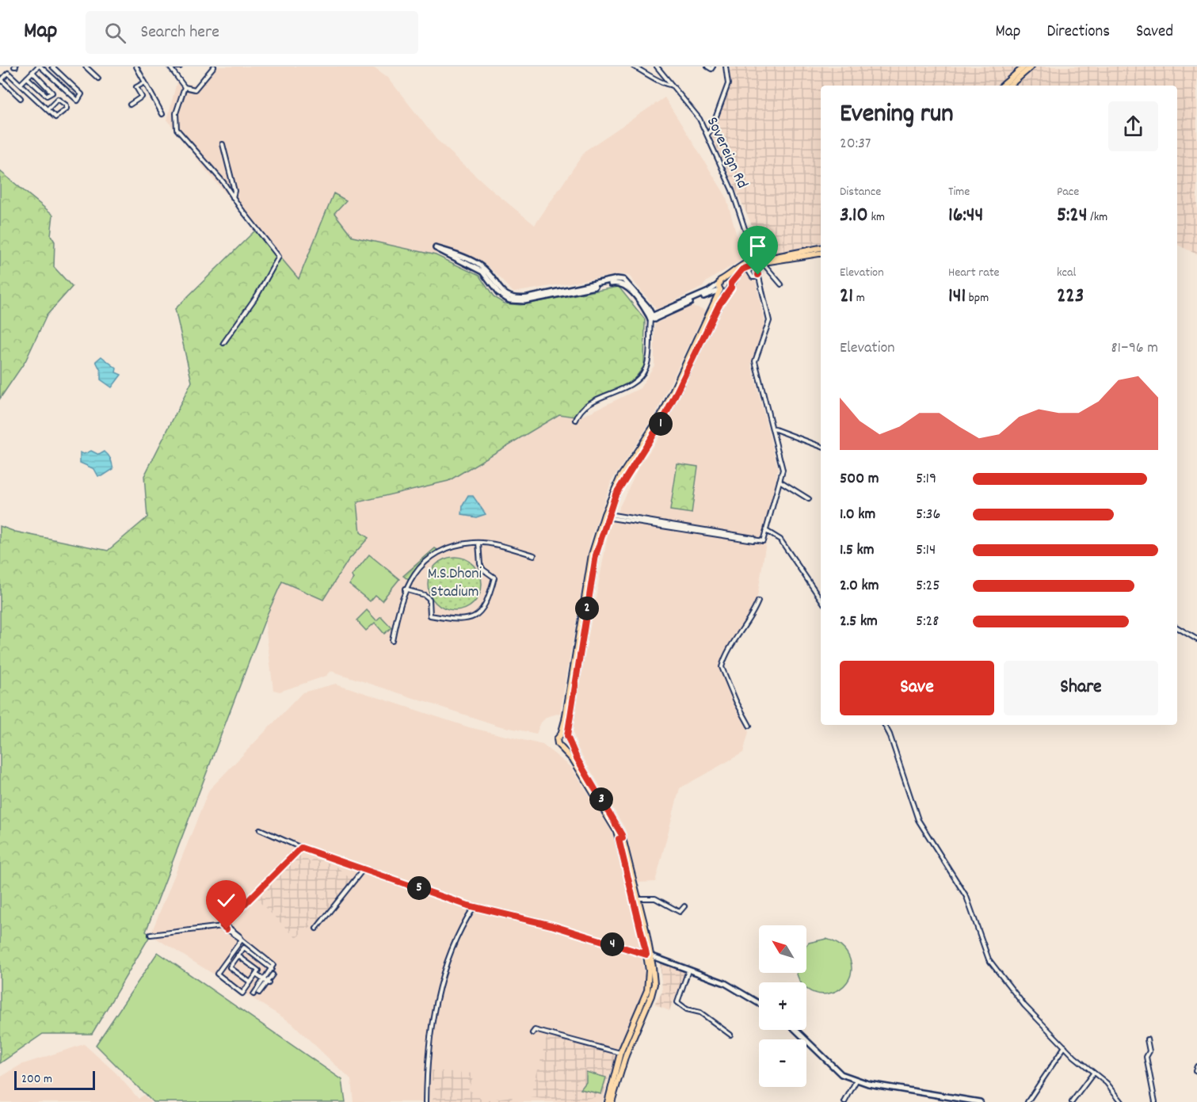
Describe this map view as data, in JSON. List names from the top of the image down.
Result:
{
  "streets": {
    "street": ["Sovereign Rd"]
  },
  "parks": ["M.S.Dhoni Stadium"],
  "scale_bar": "200 m",
  "north": "top left",
  "page": {
    "header": "Map",
    "search": "Search here",
    "nav": ["Map", "Directions", "Saved"],
    "heading": ["Evening run", "20:37"],
    "stats": [
      ["Distance", "3.10 km"],
      ["Time", "16:44"],
      ["Pace", "5:24 /km"],
      ["Elevation", "21 m"],
      ["Heart rate", "141 bpm"],
      ["kcal", "223"]
    ],
    "chart": ["Elevation", "81–96 m"],
    "pins": [
      "1",
      "2",
      "3",
      "5",
      "4"
    ],
    "list": [
      {
        "name": "500 m",
        "note": "5:19"
      },
      {
        "name": "1.0 km",
        "note": "5:36"
      },
      {
        "name": "1.5 km",
        "note": "5:14"
      },
      {
        "name": "2.0 km",
        "note": "5:25"
      },
      {
        "name": "2.5 km",
        "note": "5:28"
      }
    ],
    "buttons": ["Save", "Share"],
    "map_buttons": ["+", "−"],
    "scale": "200 m"
  }
}
